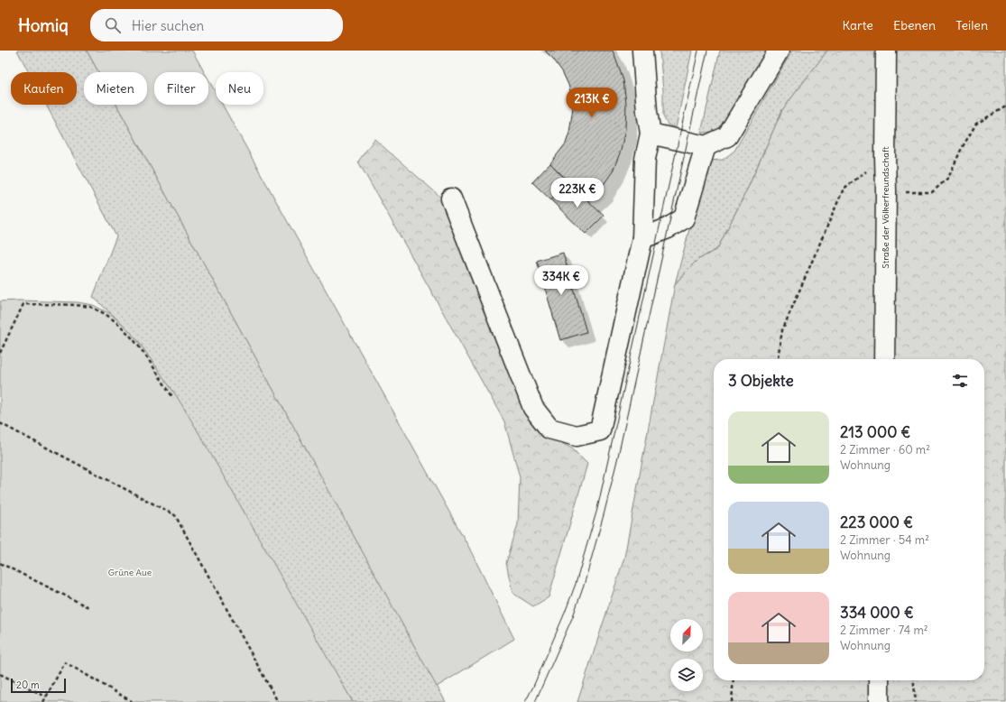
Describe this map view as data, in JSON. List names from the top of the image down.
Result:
{
  "streets": {
    "main road": ["Straße der Völkerfreundschaft"]
  },
  "parks": ["Grüne Aue"],
  "scale_bar": "20 m",
  "north": "top right",
  "page": {
    "header": "Homiq",
    "search": "Hier suchen",
    "nav": ["Karte", "Ebenen", "Teilen"],
    "chip": [
      "Kaufen",
      "Mieten",
      "Filter",
      "Neu"
    ],
    "price": ["213K €", "223K €", "334K €"],
    "heading": "3 Objekte",
    "list": [
      {
        "name": "213 000 €",
        "note": "2 Zimmer · 60 m² · Wohnung"
      },
      {
        "name": "223 000 €",
        "note": "2 Zimmer · 54 m² · Wohnung"
      },
      {
        "name": "334 000 €",
        "note": "2 Zimmer · 74 m² · Wohnung"
      }
    ],
    "scale": "20 m"
  }
}
